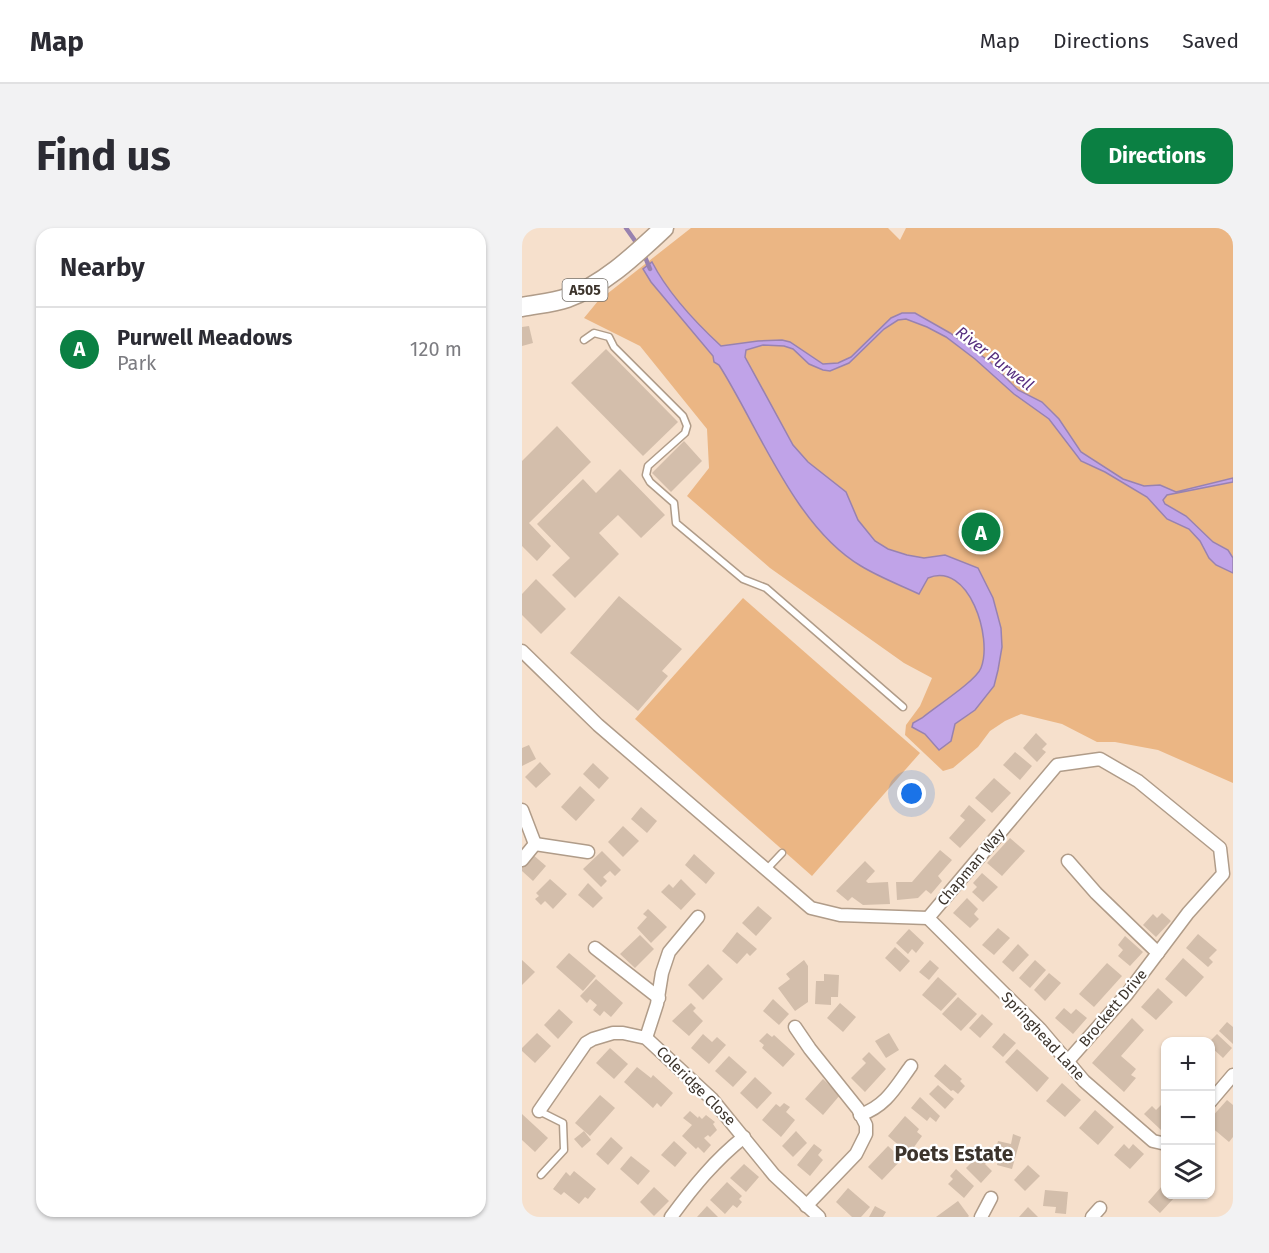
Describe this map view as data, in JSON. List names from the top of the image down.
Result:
{
  "streets": {
    "main road": ["A505"],
    "street": [
      "Chapman Way",
      "Brockett Drive",
      "Springhead Lane",
      "Coleridge Close"
    ]
  },
  "crossings": [
    ["Chapman Way", "Brockett Drive"],
    ["Chapman Way", "Springhead Lane"],
    ["Brockett Drive", "Springhead Lane"]
  ],
  "districts": ["Poets Estate"],
  "water": ["River Purwell"],
  "page": {
    "header": "Map",
    "nav": ["Map", "Directions", "Saved"],
    "buttons": "Directions",
    "title": "Find us",
    "heading": "Nearby",
    "list": [
      {
        "mark": "A",
        "name": "Purwell Meadows",
        "note": "Park",
        "value": "120 m"
      }
    ],
    "pins": "A",
    "map_buttons": ["+", "−"]
  }
}
